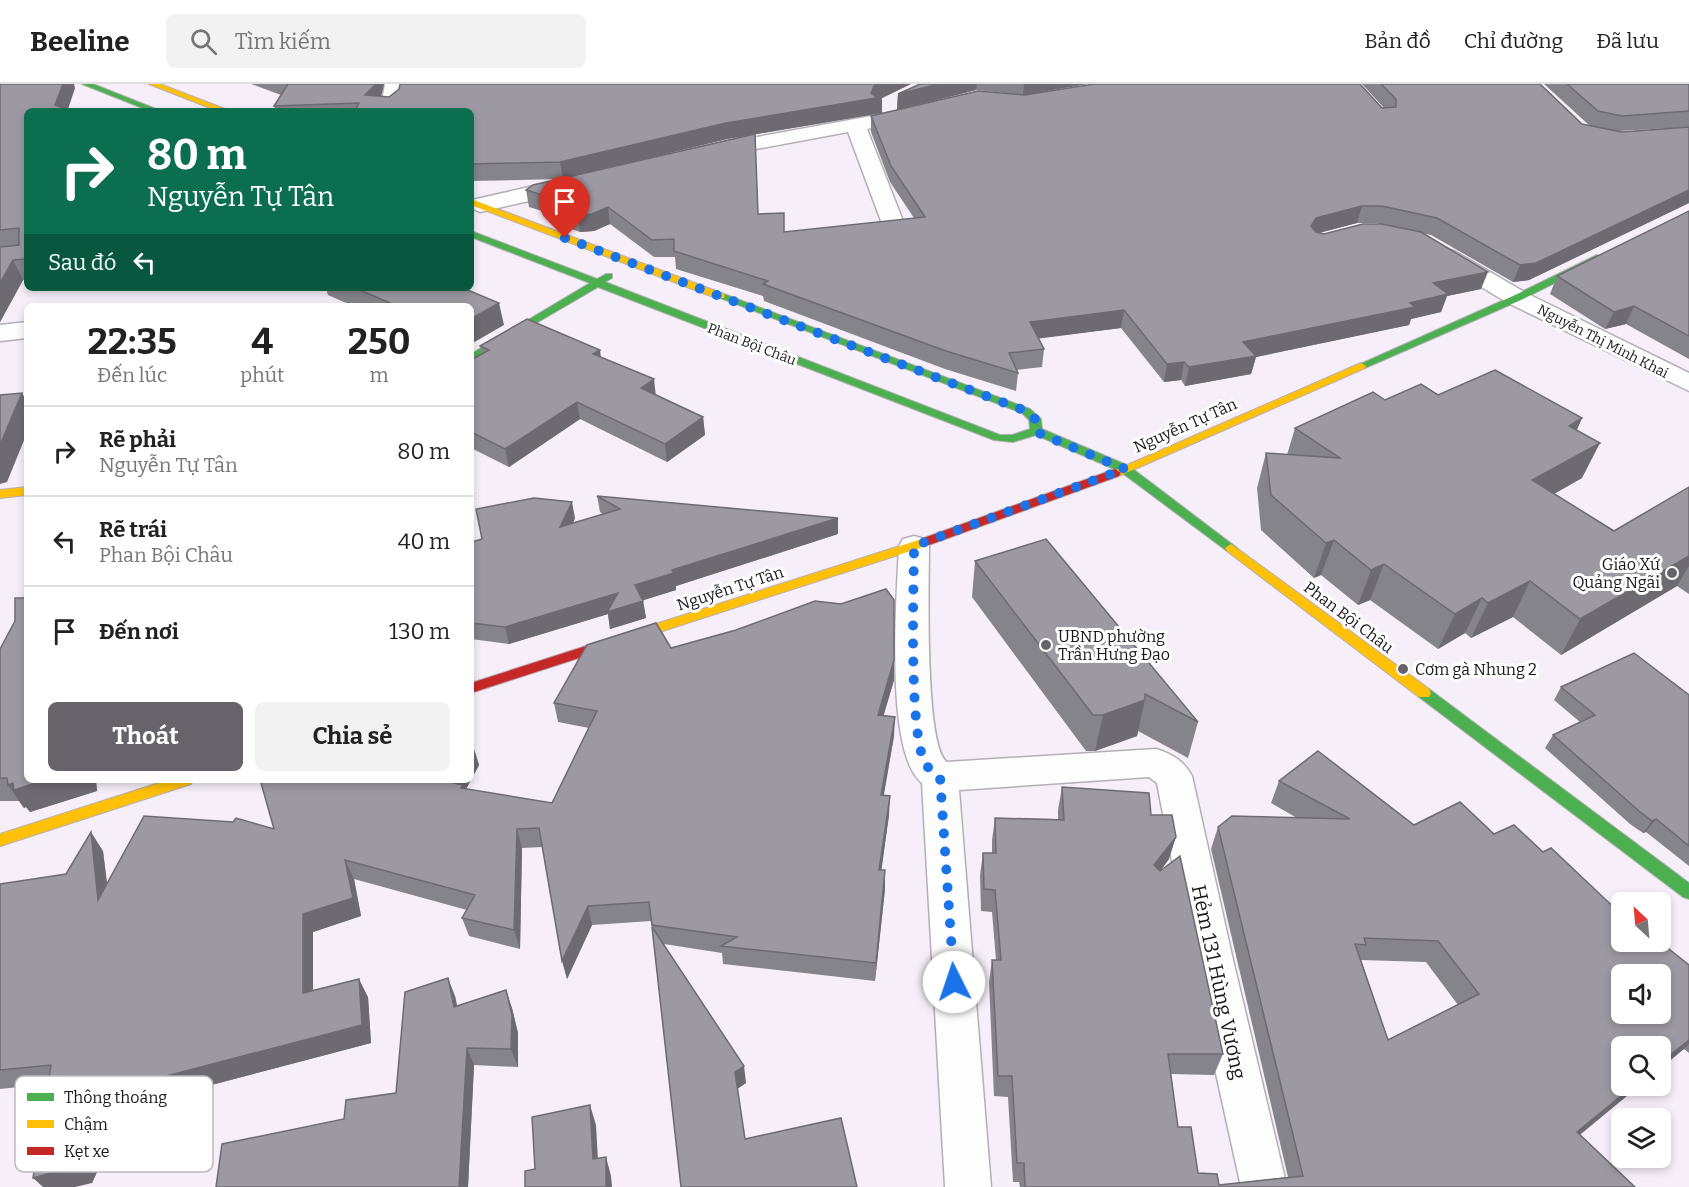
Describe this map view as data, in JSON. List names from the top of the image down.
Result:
{
  "streets": {
    "street": [
      "Nguyễn Thị Minh Khai",
      "Phan Bội Châu",
      "Nguyễn Tự Tân",
      "Hẻm 131 Hùng Vương"
    ]
  },
  "crossings": [
    ["Nguyễn Thị Minh Khai", "Nguyễn Tự Tân"],
    ["Phan Bội Châu", "Nguyễn Tự Tân"]
  ],
  "places": ["Giáo Xứ Quảng Ngãi", "UBND phường Trần Hưng Đạo", "Cơm gà Nhung 2"],
  "legend": ["Thông thoáng", "Chậm", "Kẹt xe"],
  "north": "top left",
  "page": {
    "header": "Beeline",
    "search": "Tìm kiếm",
    "nav": ["Bản đồ", "Chỉ đường", "Đã lưu"],
    "turn": ["80 m", "Nguyễn Tự Tân"],
    "then": "Sau đó",
    "eta": [
      "22:35",
      "Đến lúc",
      "4",
      "phút",
      "250",
      "m"
    ],
    "list": [
      {
        "name": "Rẽ phải",
        "note": "Nguyễn Tự Tân",
        "value": "80 m"
      },
      {
        "name": "Rẽ trái",
        "note": "Phan Bội Châu",
        "value": "40 m"
      },
      {
        "name": "Đến nơi",
        "value": "130 m"
      }
    ],
    "buttons": ["Thoát", "Chia sẻ"]
  }
}
